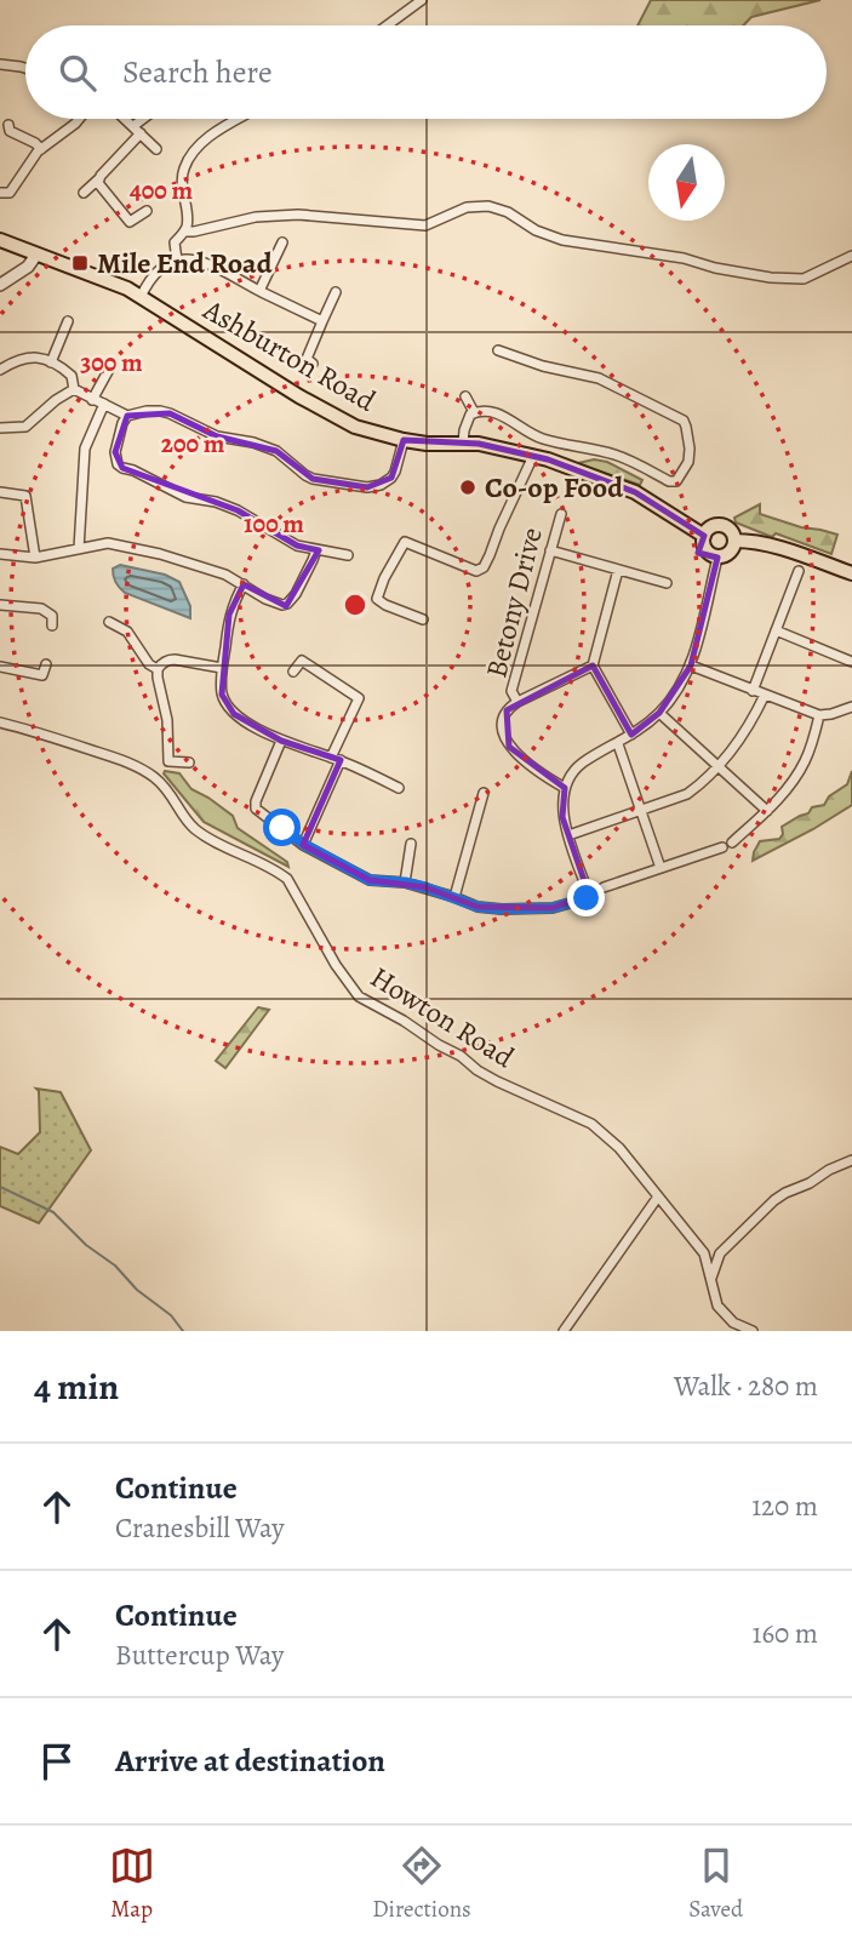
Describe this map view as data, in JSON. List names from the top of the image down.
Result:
{
  "streets": {
    "main road": ["Ashburton Road"],
    "street": ["Betony Drive", "Howton Road"]
  },
  "places": {
    "transit": ["Mile End Road"],
    "other": ["Co-op Food"]
  },
  "north": "bottom",
  "page": {
    "search": "Search here",
    "heading": ["4 min", "Walk · 280 m"],
    "list": [
      ["Continue", "Cranesbill Way", "120 m"],
      ["Continue", "Buttercup Way", "160 m"],
      "Arrive at destination"
    ],
    "nav": ["Map", "Directions", "Saved"]
  },
  "rings": [
    "400 m",
    "300 m",
    "200 m",
    "100 m"
  ]
}
